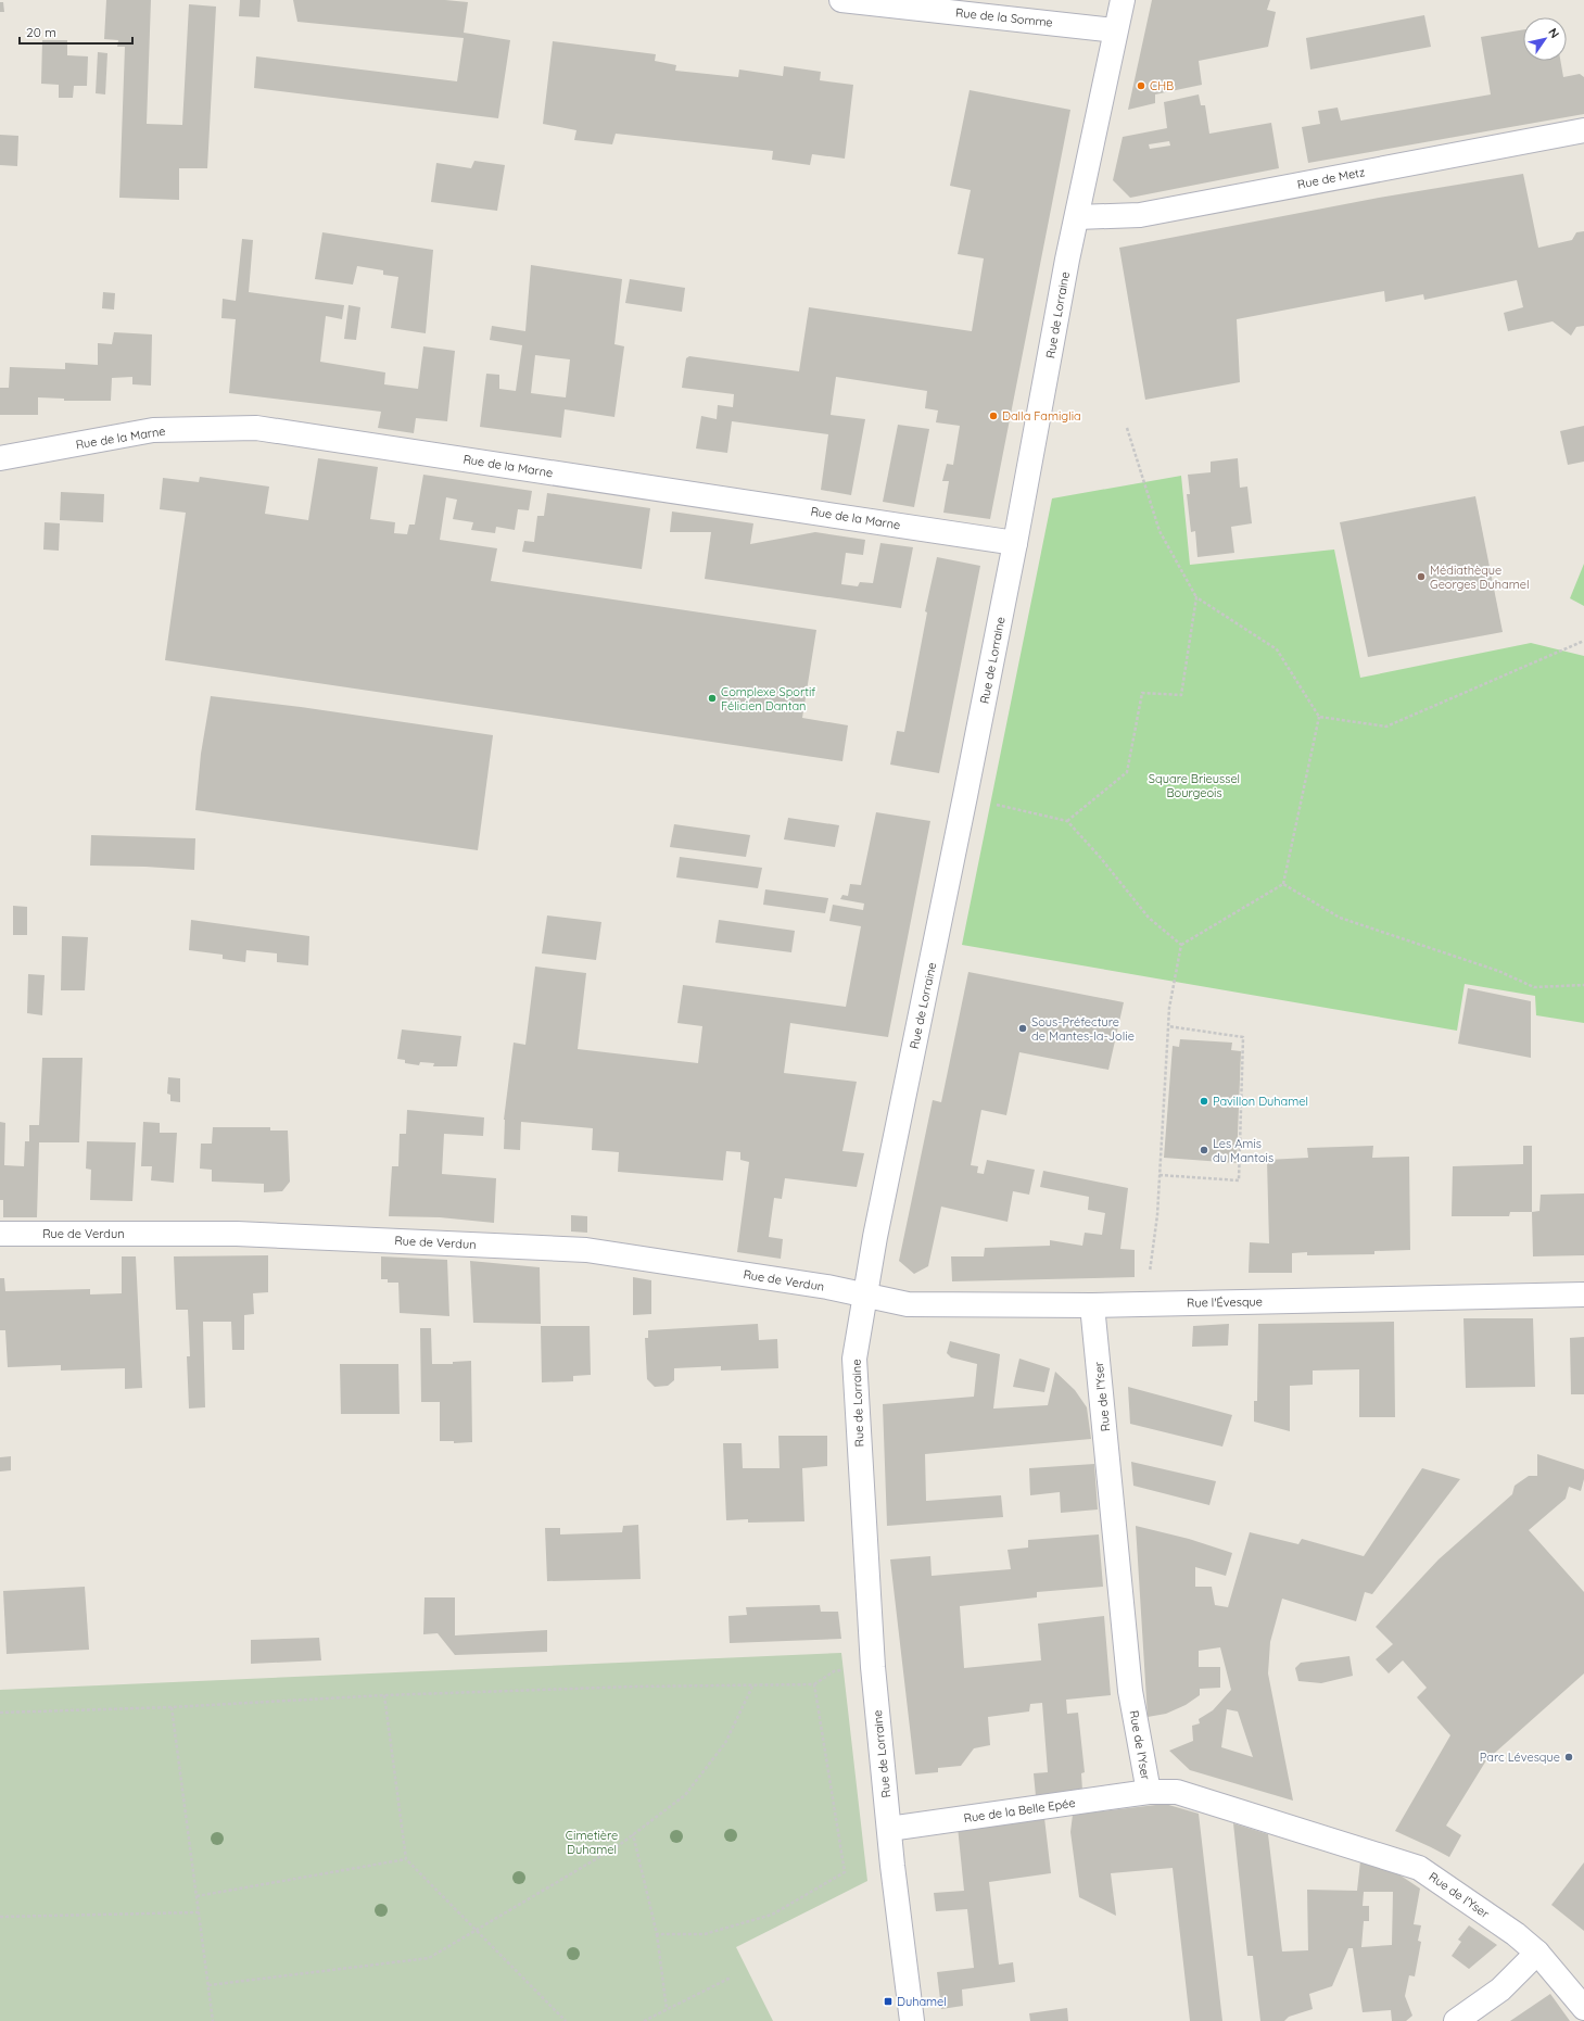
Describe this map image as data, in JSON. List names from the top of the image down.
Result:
{
  "streets": {
    "street": [
      "Rue de la Somme",
      "Rue de Metz",
      "Rue de Lorraine",
      "Rue de la Marne",
      "Rue de Verdun",
      "Rue l'Évesque",
      "Rue de l'Yser",
      "Rue de la Belle Epée"
    ]
  },
  "crossings": [
    ["Rue de la Somme", "Rue de Lorraine"],
    ["Rue de Metz", "Rue de Lorraine"],
    ["Rue de Lorraine", "Rue de la Marne"],
    ["Rue de Lorraine", "Rue de Verdun"],
    ["Rue de Lorraine", "Rue l'Évesque"],
    ["Rue de Lorraine", "Rue de la Belle Epée"],
    ["Rue de Verdun", "Rue l'Évesque"],
    ["Rue l'Évesque", "Rue de l'Yser"],
    ["Rue de l'Yser", "Rue de la Belle Epée"]
  ],
  "parks": ["Square Brieussel Bourgeois", "Cimetière Duhamel"],
  "places": {
    "other": [
      "CHB",
      "Dalla Famiglia",
      "Médiathèque Georges Duhamel",
      "Complexe Sportif Félicien Dantan",
      "Sous-Préfecture de Mantes-la-Jolie",
      "Pavillon Duhamel",
      "Les Amis du Mantois",
      "Parc Lévesque"
    ],
    "transit": ["Duhamel"]
  },
  "scale_bar": "20 m",
  "north": "top right"
}
